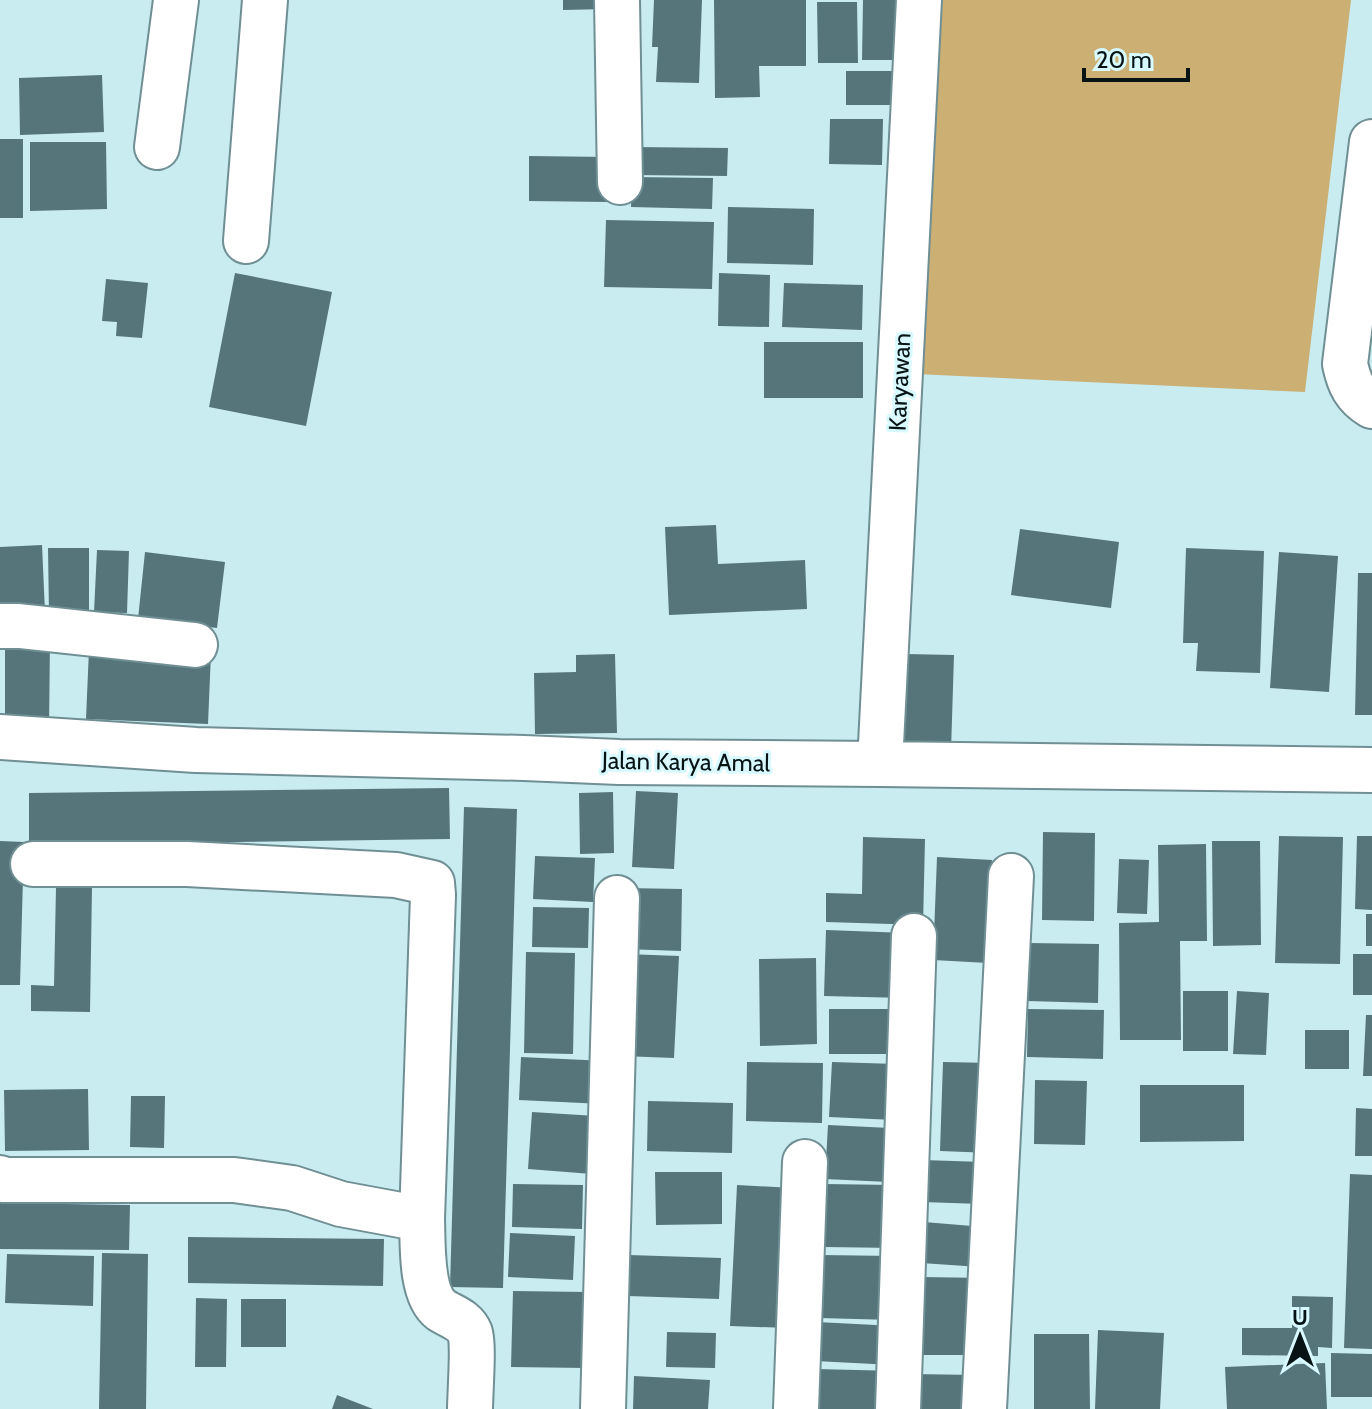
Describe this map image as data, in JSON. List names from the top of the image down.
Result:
{
  "streets": {
    "street": ["Karyawan", "Jalan Karya Amal"]
  },
  "crossings": [
    ["Karyawan", "Jalan Karya Amal"]
  ],
  "scale_bar": "20 m",
  "north": "top"
}
